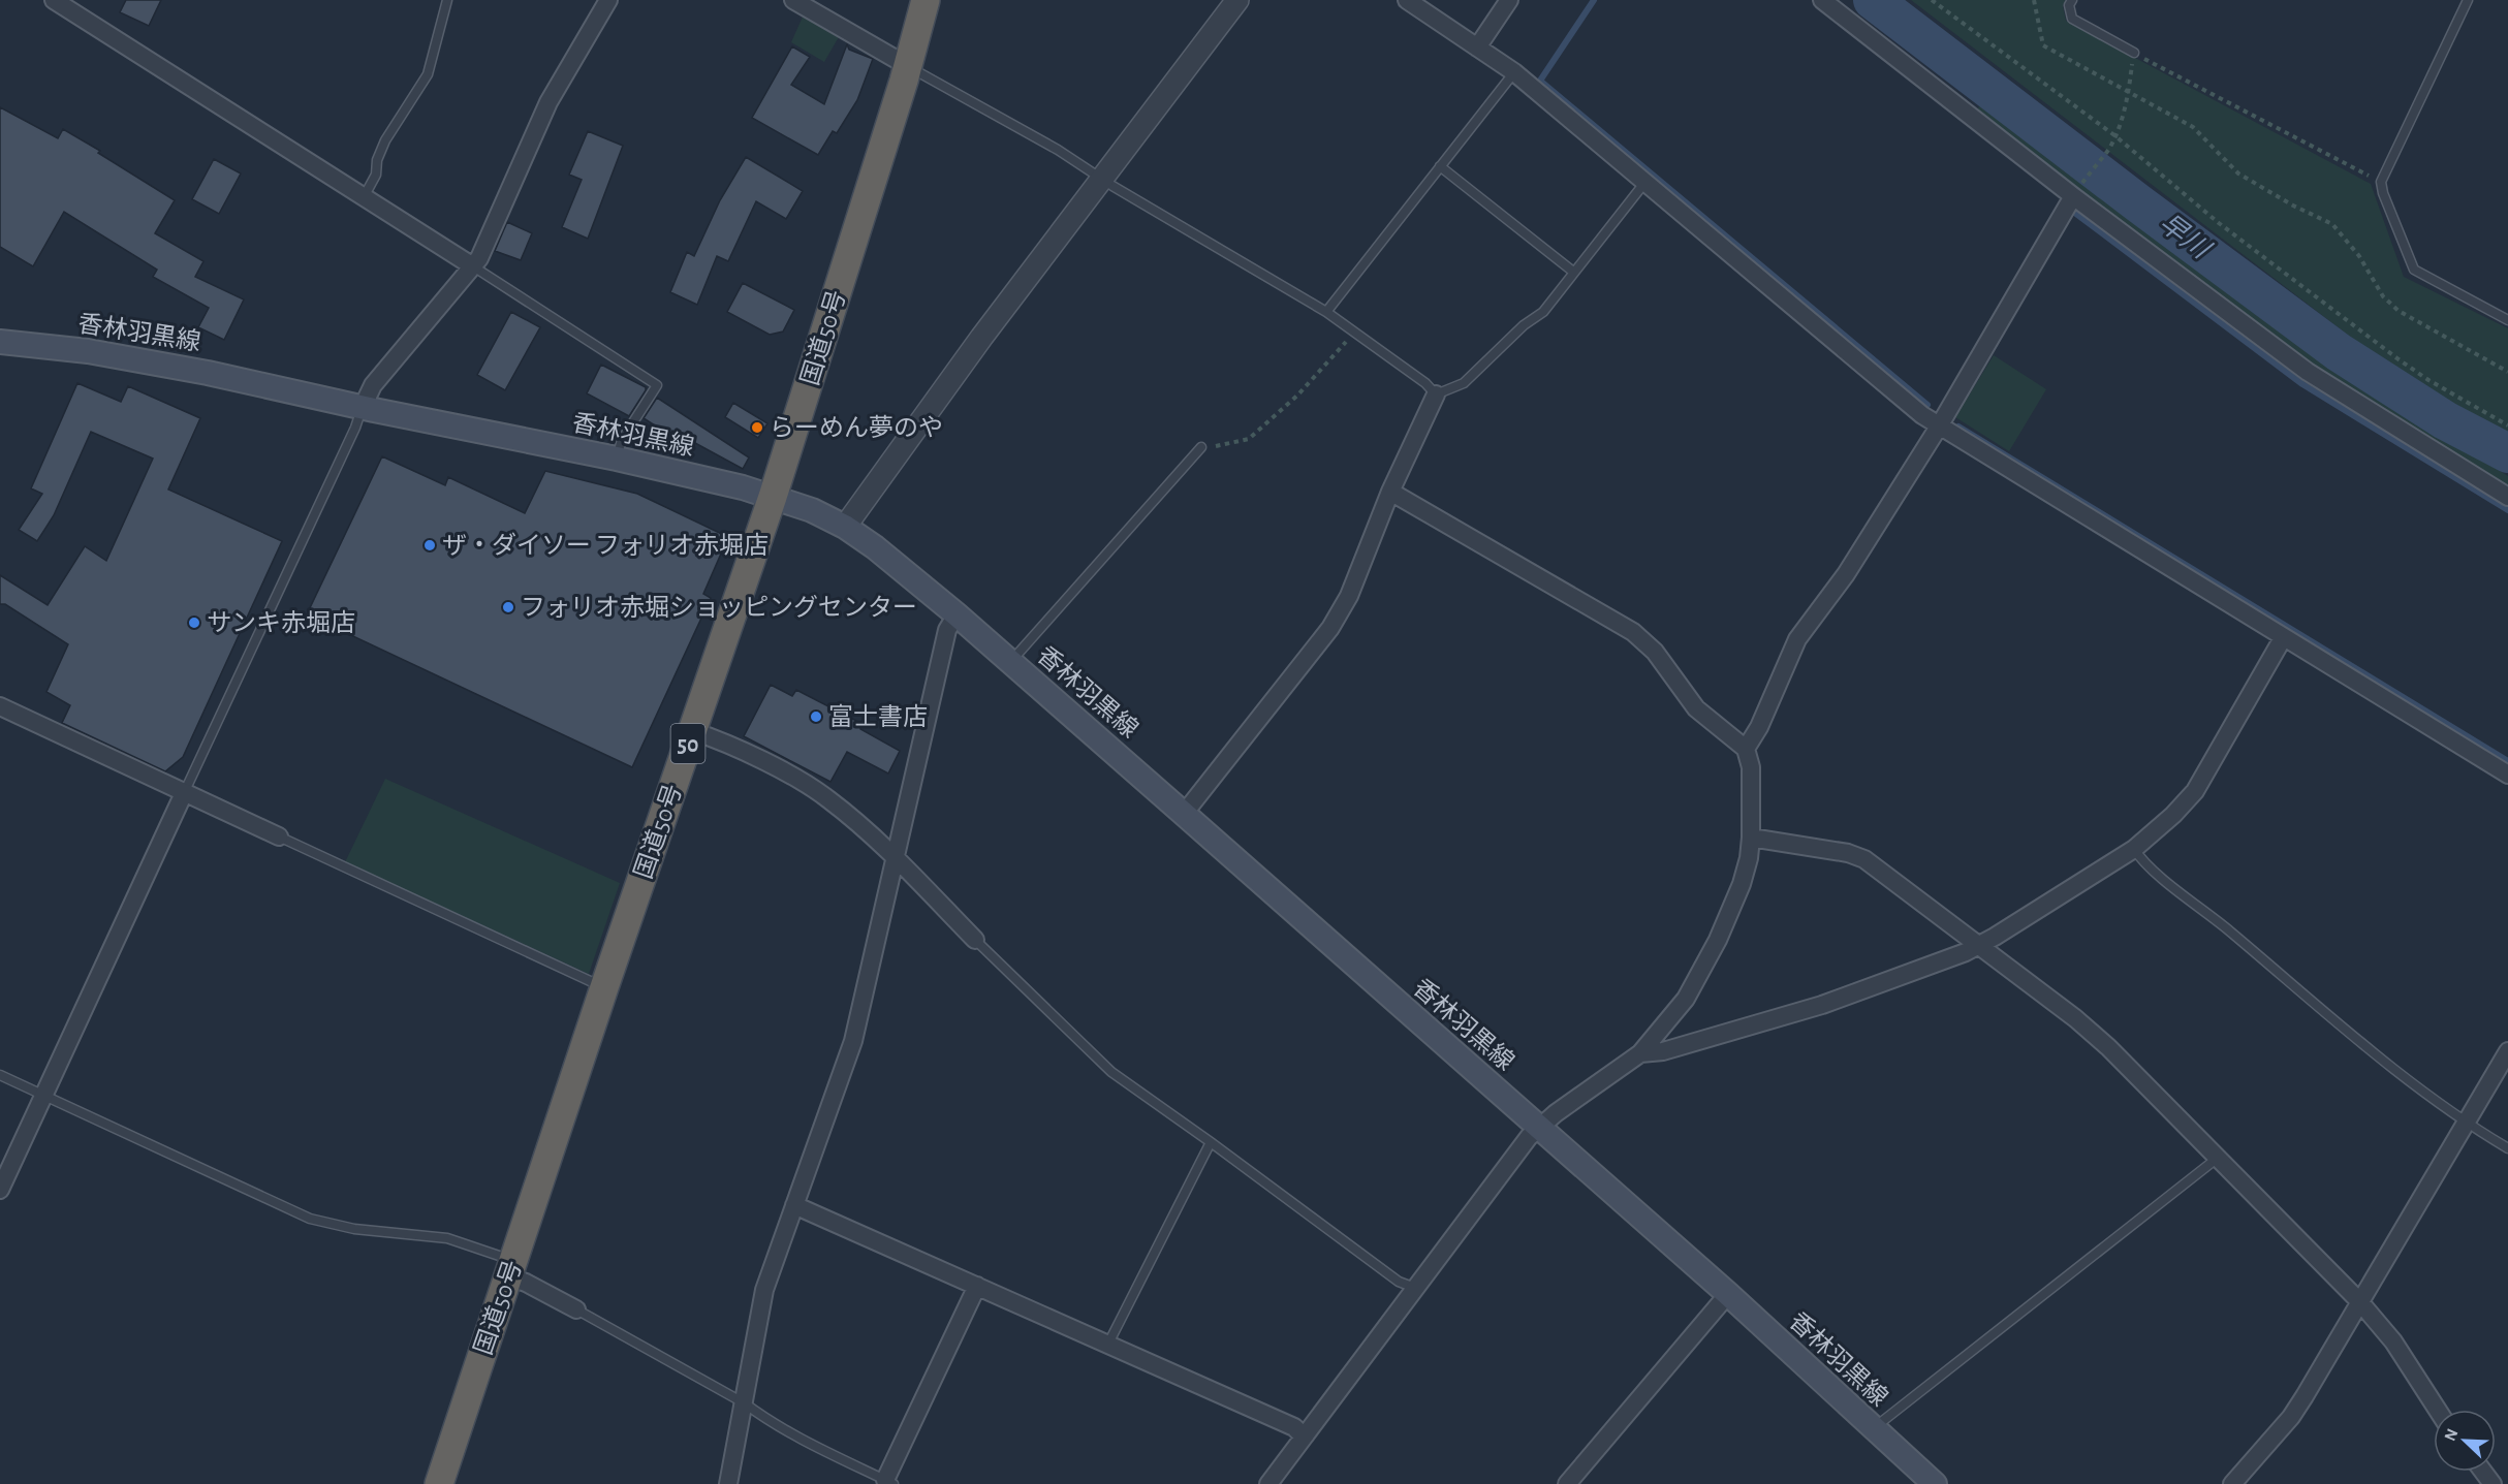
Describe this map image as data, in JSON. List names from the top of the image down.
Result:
{
  "streets": {
    "highway": ["国道50号", "50"],
    "main road": ["香林羽黒線"]
  },
  "crossings": [
    ["香林羽黒線", "国道50号"]
  ],
  "water": ["早川"],
  "places": [
    "らーめん夢のや",
    "ザ・ダイソー フォリオ赤堀店",
    "フォリオ赤堀ショッピングセンター",
    "サンキ赤堀店",
    "富士書店"
  ],
  "north": "top left"
}
